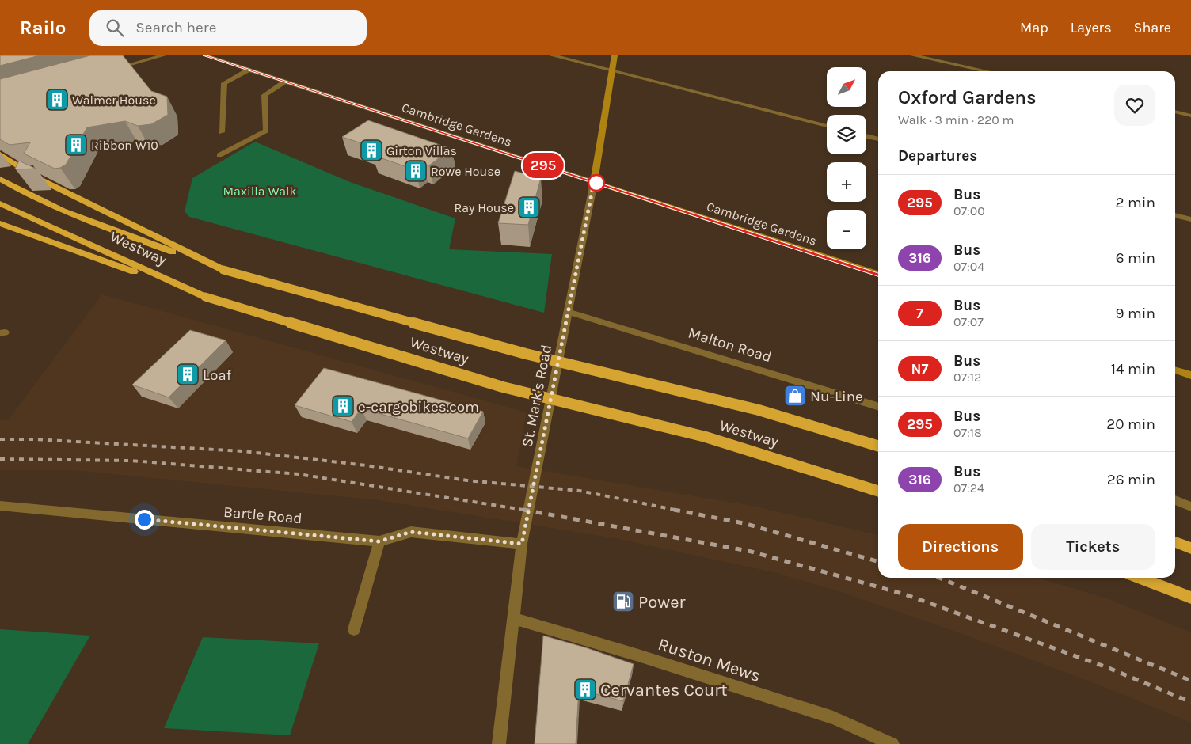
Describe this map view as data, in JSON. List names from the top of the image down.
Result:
{
  "streets": {
    "highway": ["Westway"],
    "main road": ["Cambridge Gardens", "St. Mark's Road"],
    "street": ["Malton Road", "Bartle Road", "Ruston Mews"]
  },
  "crossings": [
    ["Cambridge Gardens", "St. Mark's Road"],
    ["Malton Road", "St. Mark's Road"],
    ["St. Mark's Road", "Bartle Road"],
    ["St. Mark's Road", "Ruston Mews"]
  ],
  "parks": ["Maxilla Walk"],
  "places": {
    "building": [
      "Walmer House",
      "Ribbon W10",
      "Girton Villas",
      "Rowe House",
      "Ray House",
      "Loaf",
      "e-cargobikes.com",
      "Cervantes Court"
    ],
    "shop": ["Nu-Line"],
    "fuel station": ["Power"]
  },
  "lines": ["bus line 295"],
  "north": "top right",
  "page": {
    "header": "Railo",
    "search": "Search here",
    "nav": ["Map", "Layers", "Share"],
    "on_map": "295",
    "map_buttons": ["+", "−"],
    "heading": [
      ["Oxford Gardens", "Walk · 3 min · 220 m"],
      "Departures"
    ],
    "list": [
      {
        "mark": "295",
        "name": "Bus",
        "note": "07:00",
        "value": "2 min"
      },
      {
        "mark": "316",
        "name": "Bus",
        "note": "07:04",
        "value": "6 min"
      },
      {
        "mark": "7",
        "name": "Bus",
        "note": "07:07",
        "value": "9 min"
      },
      {
        "mark": "N7",
        "name": "Bus",
        "note": "07:12",
        "value": "14 min"
      },
      {
        "mark": "295",
        "name": "Bus",
        "note": "07:18",
        "value": "20 min"
      },
      {
        "mark": "316",
        "name": "Bus",
        "note": "07:24",
        "value": "26 min"
      }
    ],
    "buttons": ["Directions", "Tickets"]
  }
}
